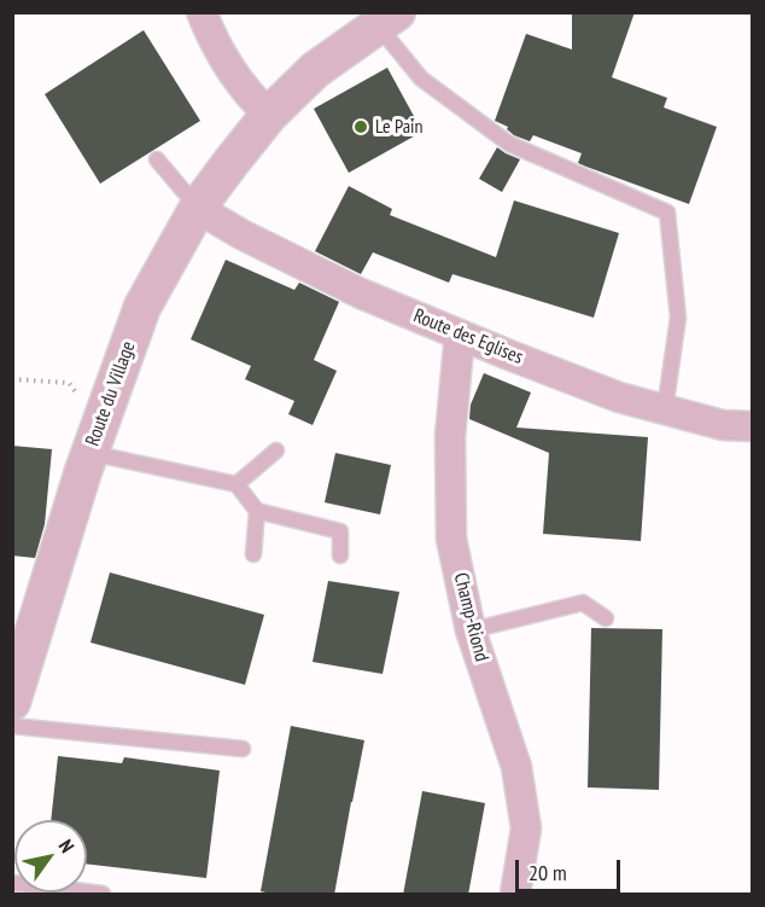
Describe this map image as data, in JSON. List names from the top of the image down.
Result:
{
  "streets": {
    "street": ["Route des Eglises", "Route du Village", "Champ-Riond"]
  },
  "crossings": [
    ["Route des Eglises", "Route du Village"],
    ["Route des Eglises", "Champ-Riond"]
  ],
  "places": ["Le Pain"],
  "scale_bar": "20 m",
  "north": "top right"
}
